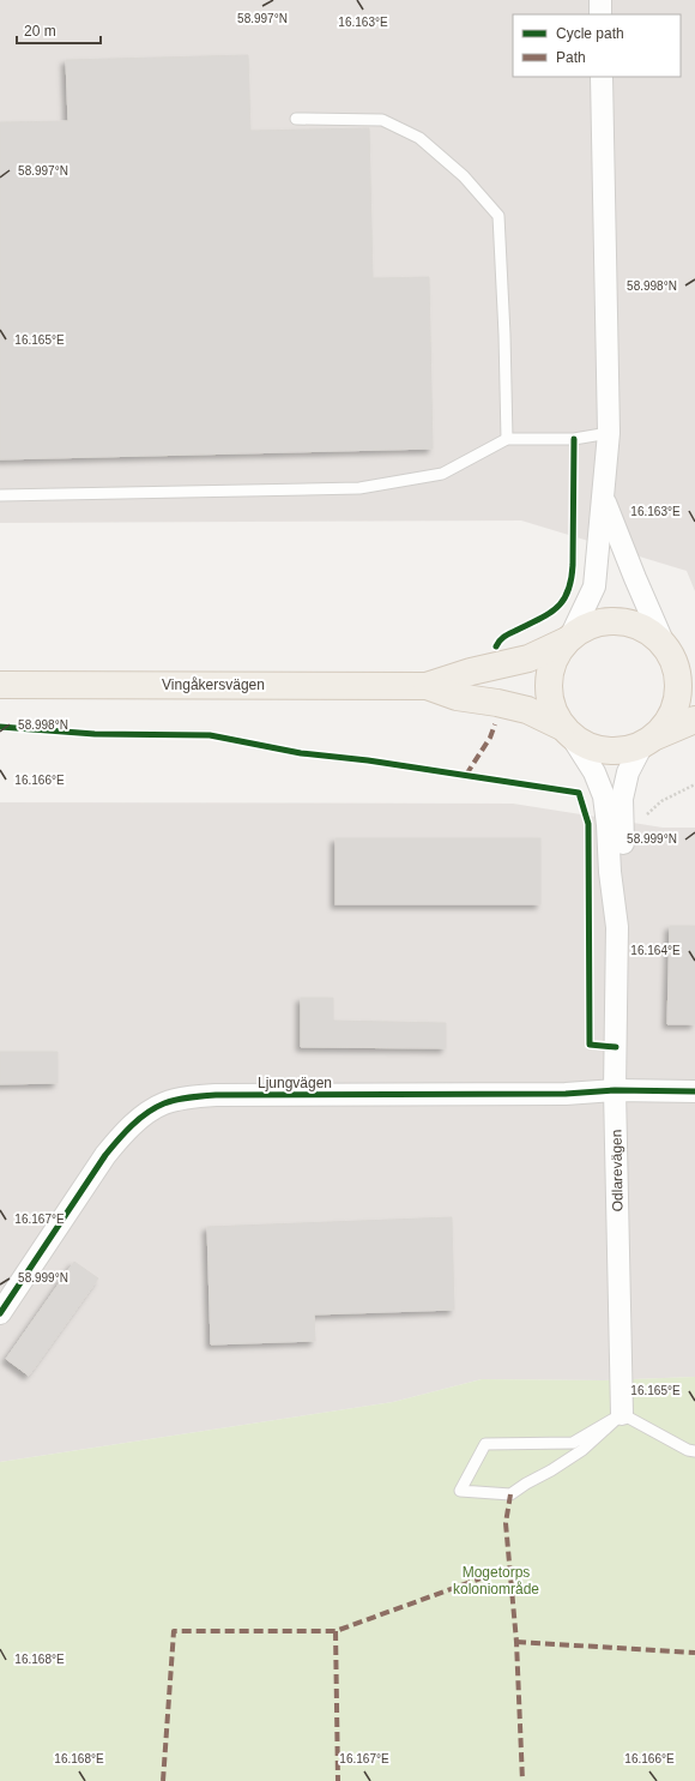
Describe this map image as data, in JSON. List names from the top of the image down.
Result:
{
  "streets": {
    "main road": ["Vingåkersvägen"],
    "street": ["Ljungvägen", "Odlarevägen"]
  },
  "crossings": [
    ["Vingåkersvägen", "Odlarevägen"],
    ["Ljungvägen", "Odlarevägen"]
  ],
  "parks": ["Mogetorps koloniområde"],
  "legend": ["Cycle path", "Path"],
  "scale_bar": "20 m",
  "coordinates": [
    "58.997°N",
    "16.163°E",
    "58.998°N",
    "16.165°E",
    "16.166°E",
    "58.999°N",
    "16.164°E",
    "16.167°E",
    "16.168°E"
  ]
}
